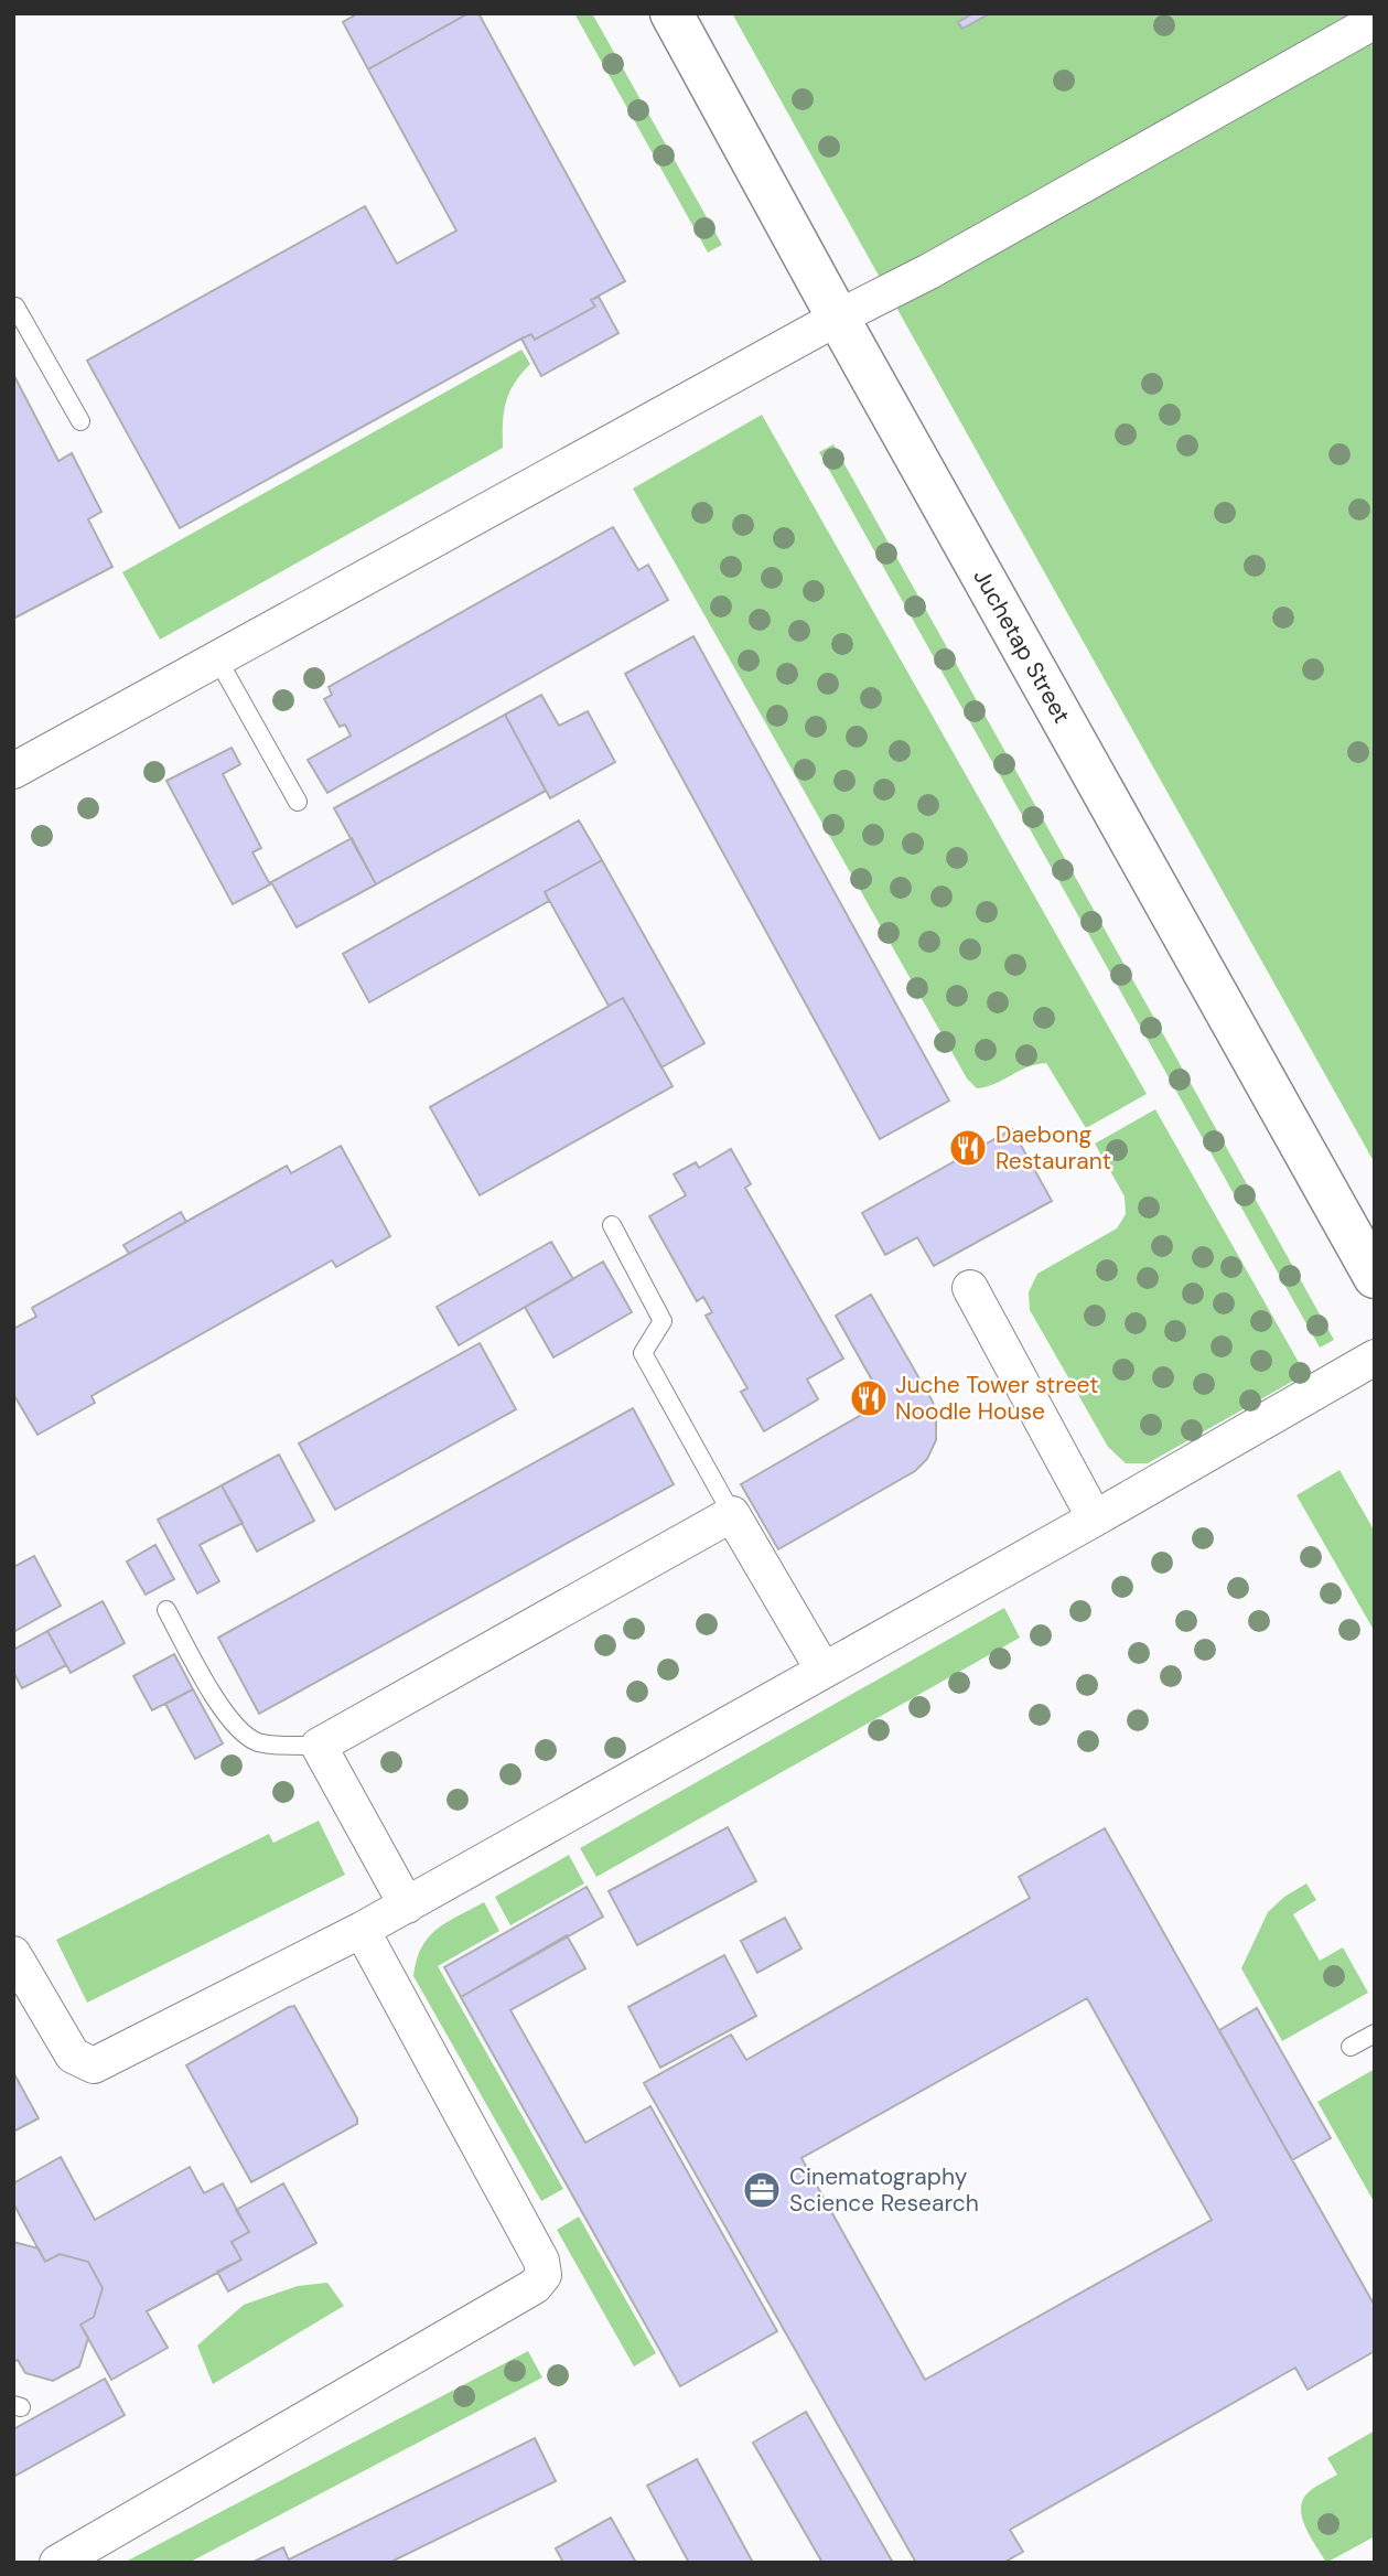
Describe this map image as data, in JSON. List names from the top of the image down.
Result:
{
  "streets": {
    "main road": ["Juchetap Street"]
  },
  "places": {
    "restaurant": ["Daebong Restaurant", "Juche Tower street Noodle House"],
    "office": ["Cinematography Science Research"]
  }
}
